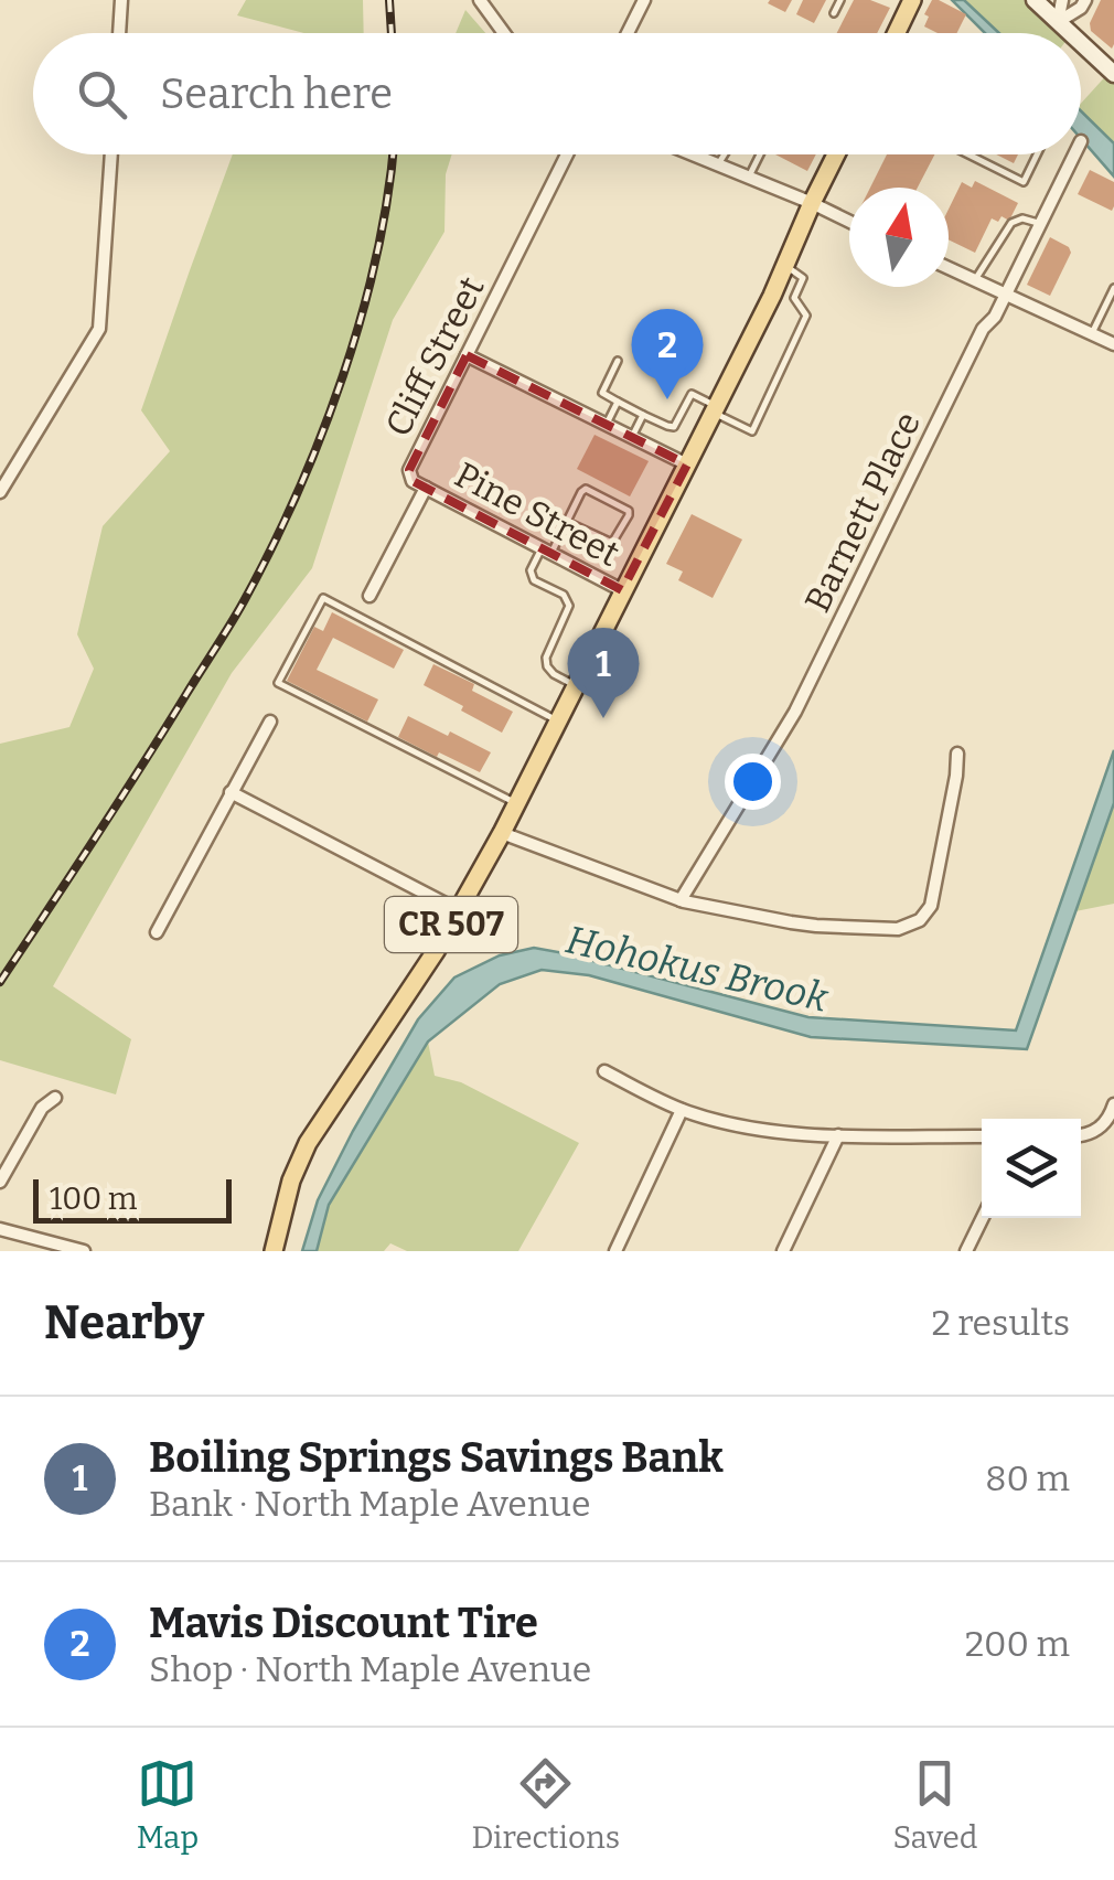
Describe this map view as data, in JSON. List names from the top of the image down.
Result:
{
  "streets": {
    "main road": ["CR 507"],
    "street": ["Cliff Street", "Barnett Place", "Pine Street"]
  },
  "crossings": [
    ["Cliff Street", "Pine Street"],
    ["Pine Street", "CR 507"]
  ],
  "water": ["Hohokus Brook"],
  "scale_bar": "100 m",
  "north": "top",
  "page": {
    "search": "Search here",
    "pins": ["2", "1"],
    "scale": "100 m",
    "heading": ["Nearby", "2 results"],
    "list": [
      {
        "mark": "1",
        "name": "Boiling Springs Savings Bank",
        "note": "Bank · North Maple Avenue",
        "value": "80 m"
      },
      {
        "mark": "2",
        "name": "Mavis Discount Tire",
        "note": "Shop · North Maple Avenue",
        "value": "200 m"
      }
    ],
    "nav": ["Map", "Directions", "Saved"]
  }
}
